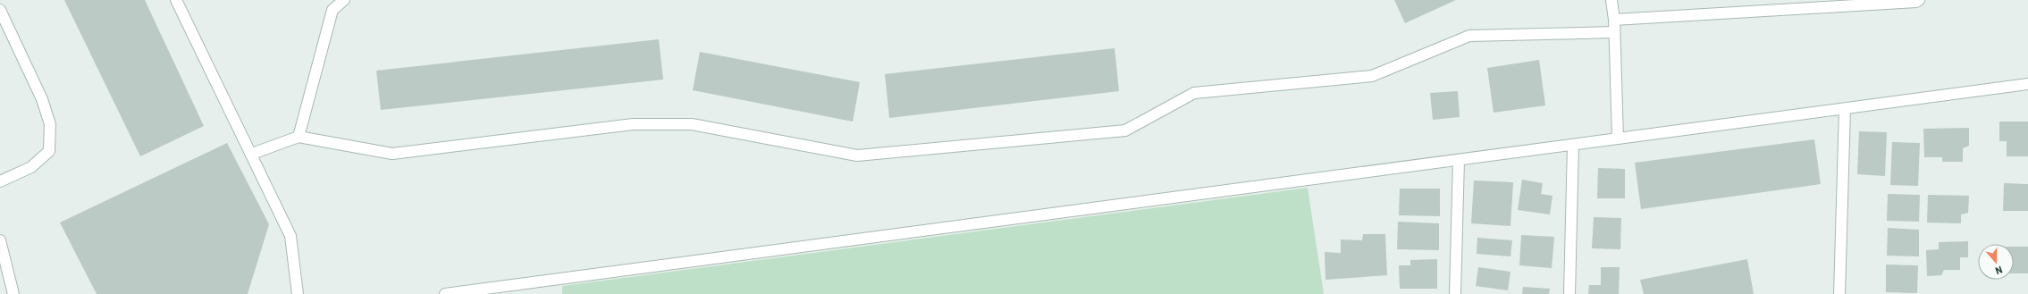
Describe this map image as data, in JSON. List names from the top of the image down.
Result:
{
  "north": "bottom"
}
